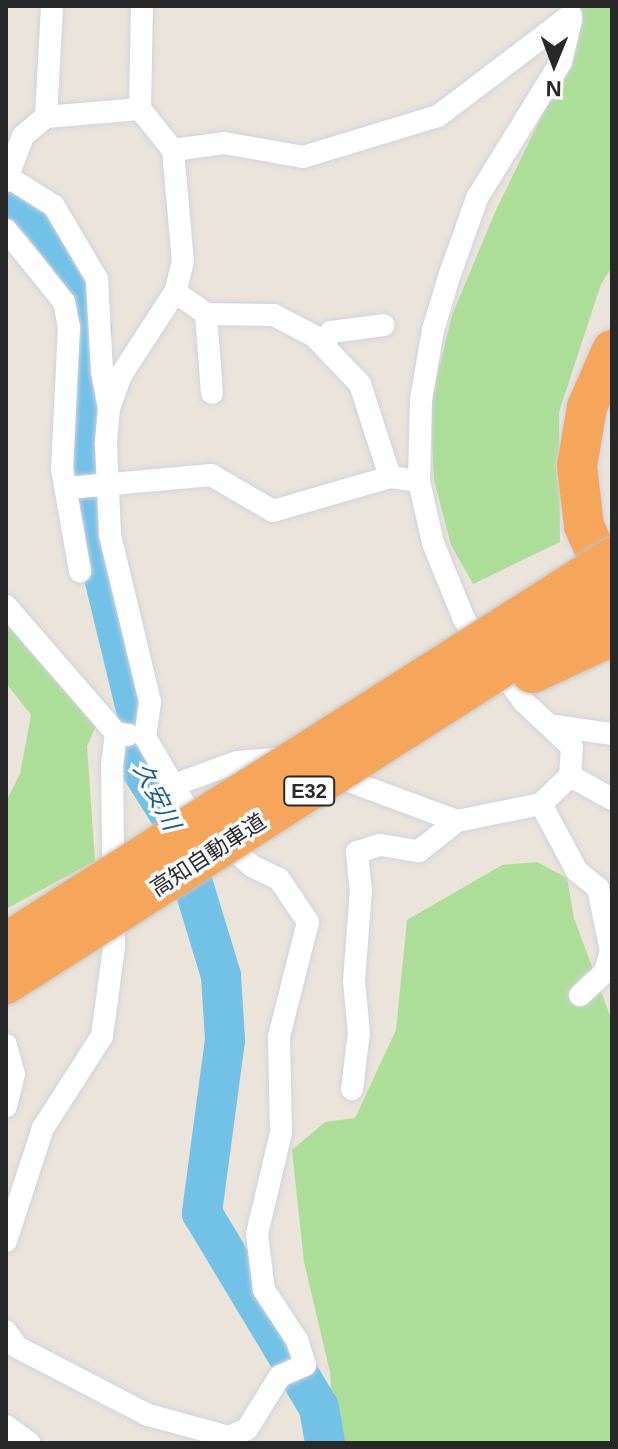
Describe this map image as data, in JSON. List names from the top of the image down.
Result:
{
  "streets": {
    "highway": ["E32", "高知自動車道"]
  },
  "water": ["久安川"],
  "north": "bottom"
}
